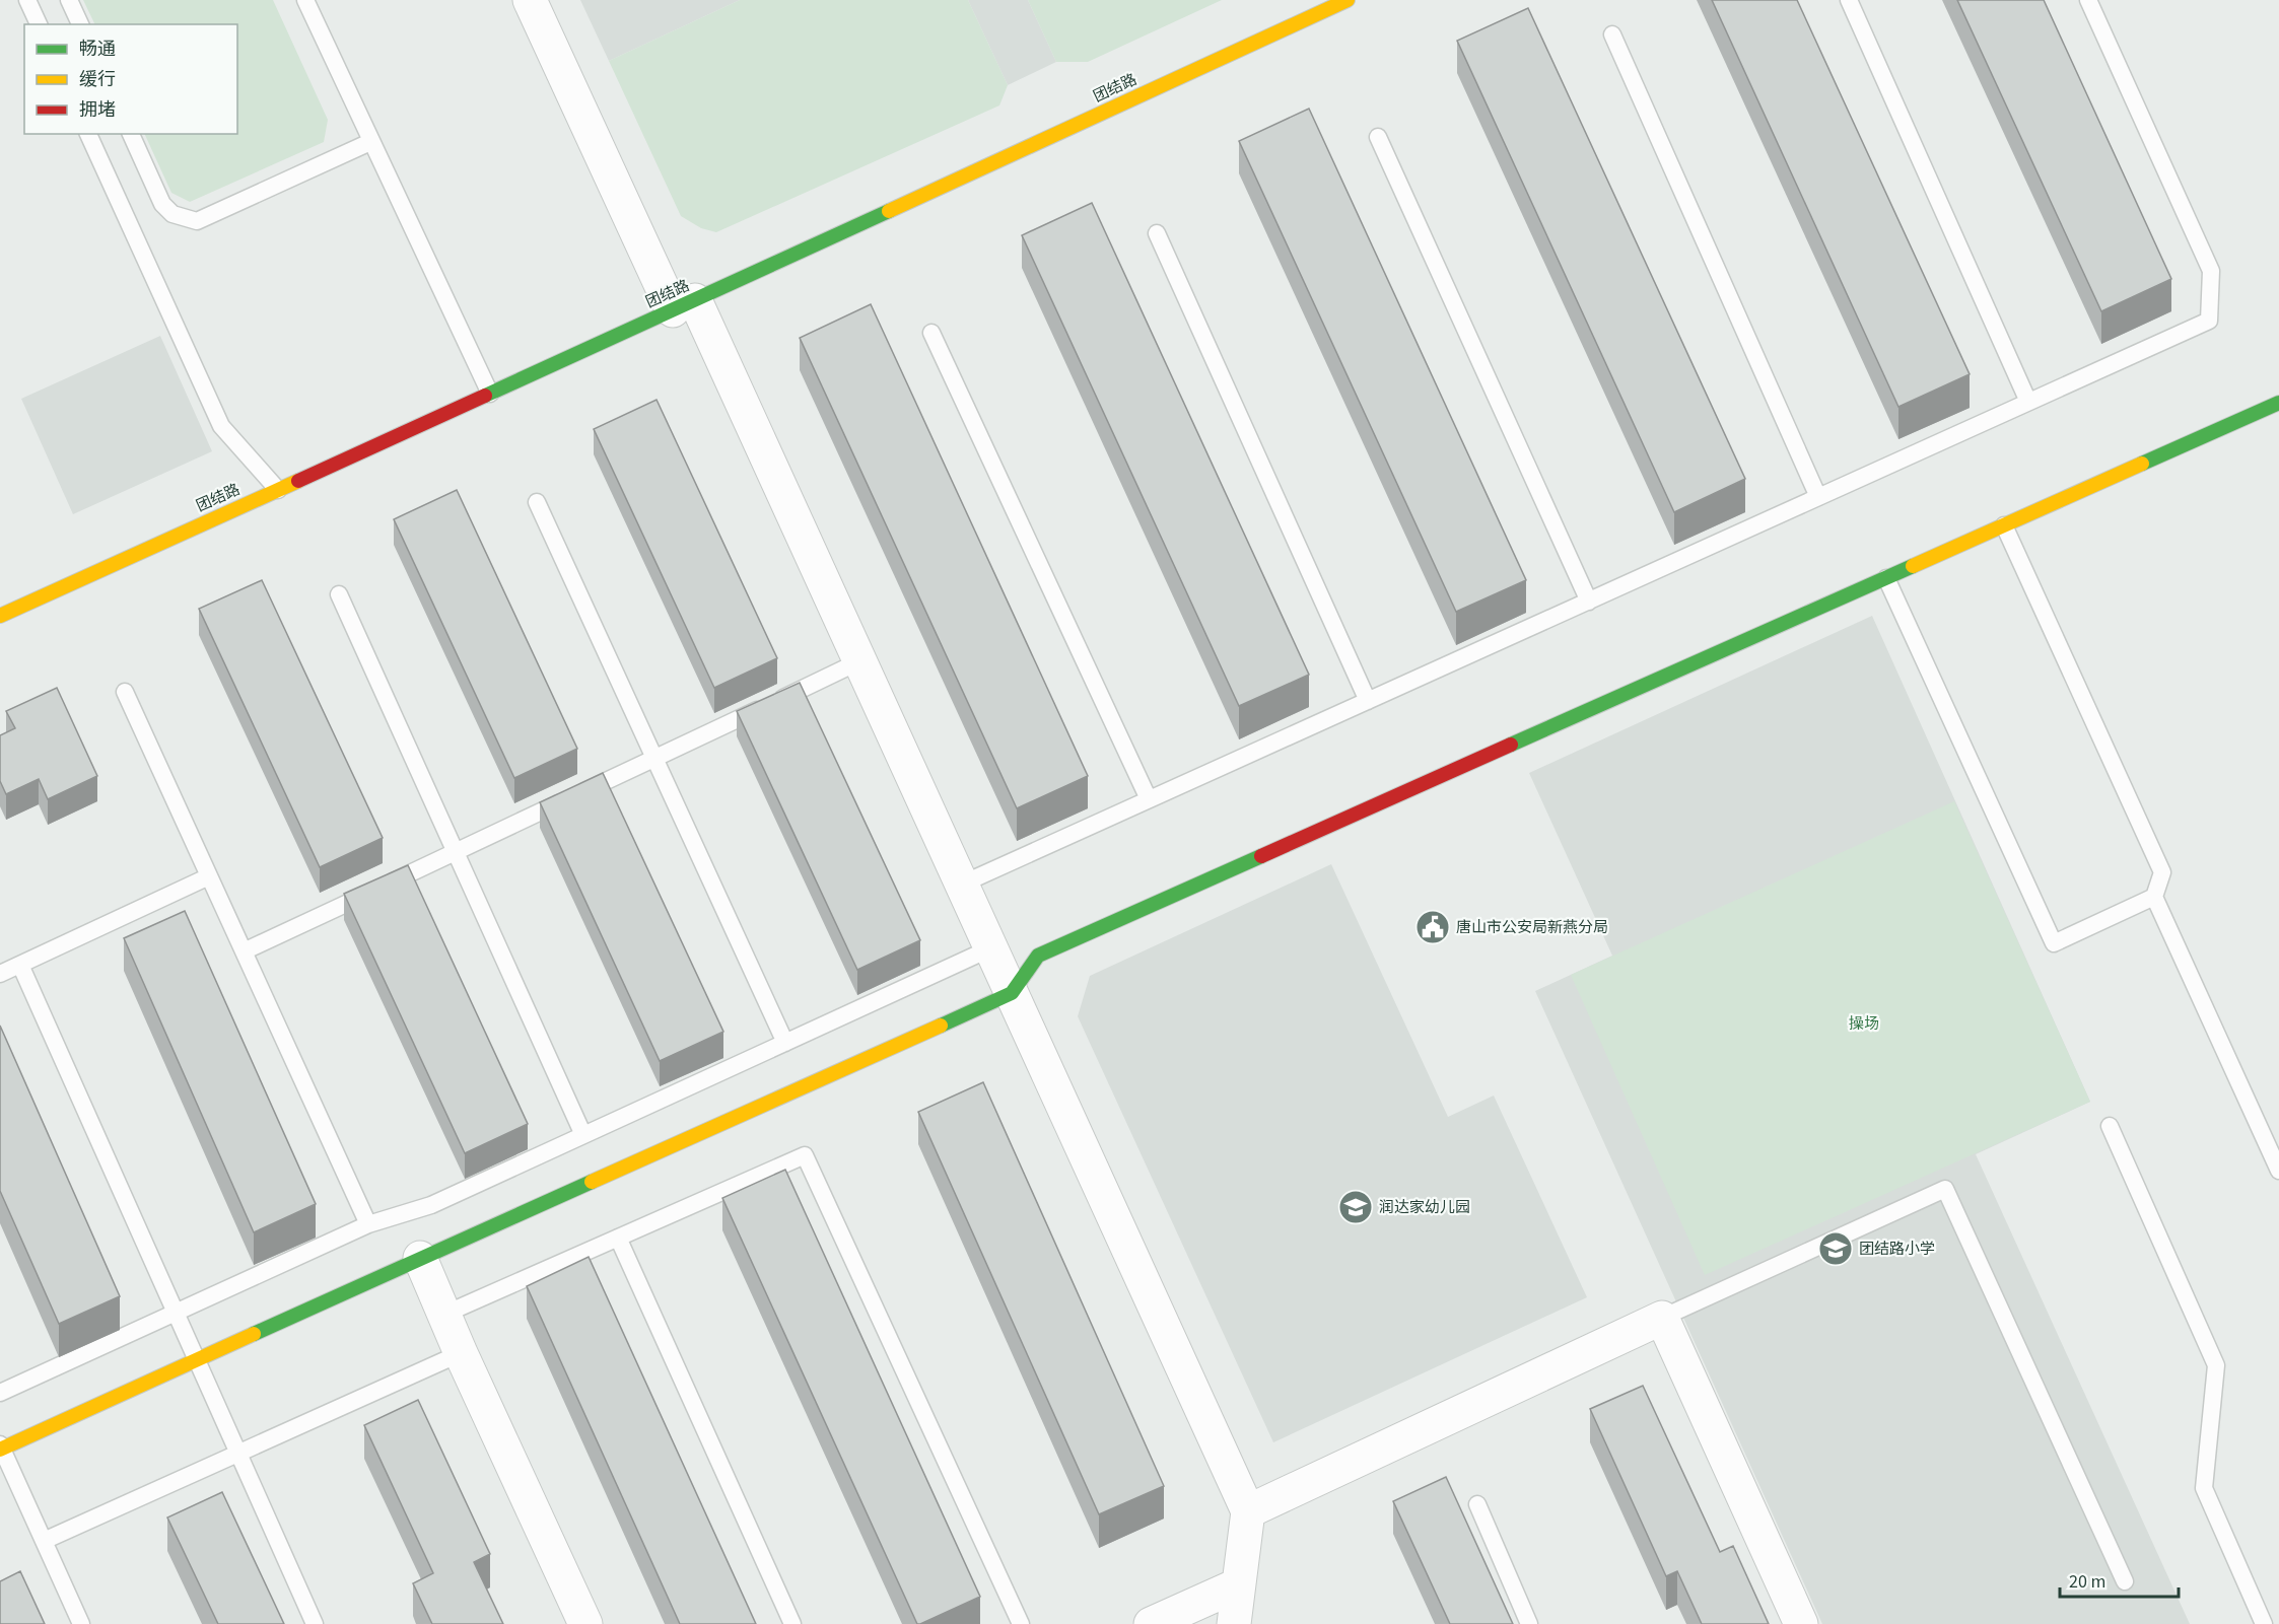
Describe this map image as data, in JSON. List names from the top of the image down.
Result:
{
  "streets": {
    "street": ["团结路"]
  },
  "parks": ["操场"],
  "places": {
    "public building": ["唐山市公安局新燕分局"],
    "school or university": ["润达家幼儿园", "团结路小学"]
  },
  "legend": ["畅通", "缓行", "拥堵"],
  "scale_bar": "20 m"
}
